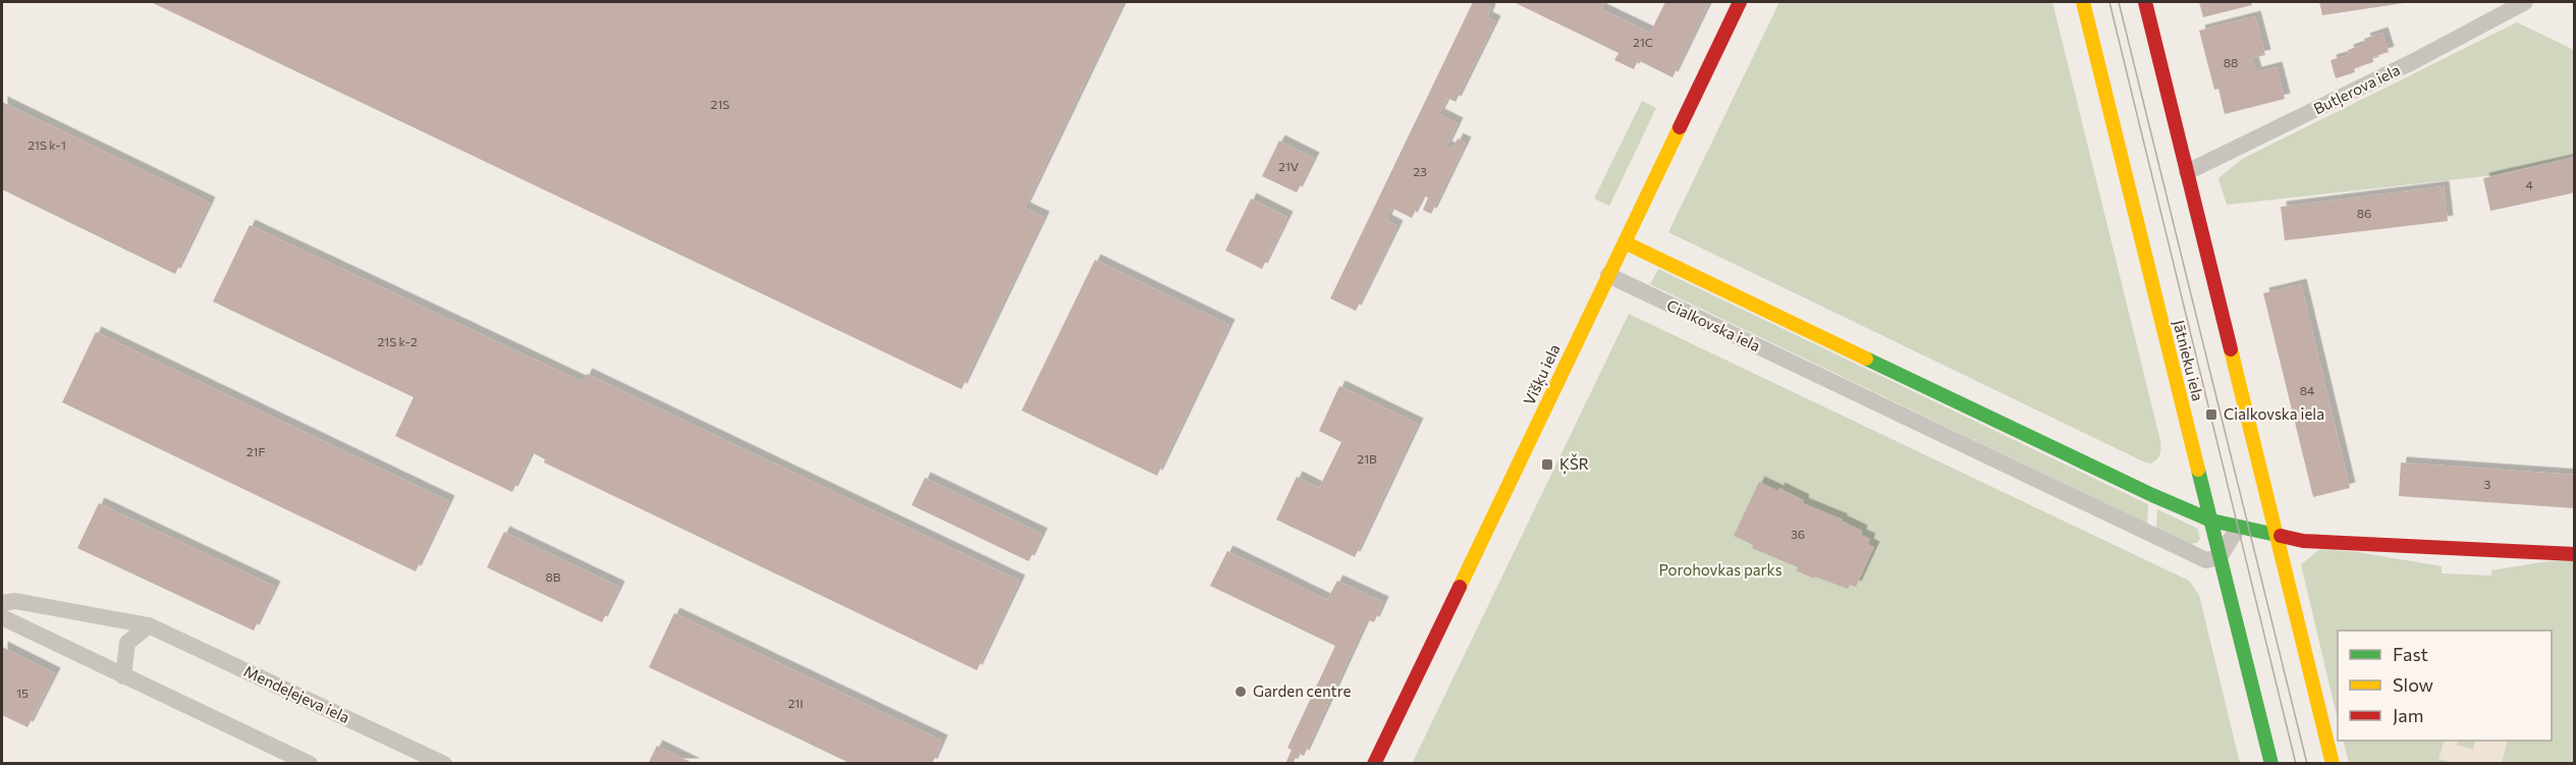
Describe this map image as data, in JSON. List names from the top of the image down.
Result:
{
  "streets": {
    "street": [
      "Butļerova iela",
      "Cialkovska iela",
      "Jātnieku iela",
      "Višķu iela",
      "Mendeļejeva iela"
    ]
  },
  "crossings": [
    ["Cialkovska iela", "Jātnieku iela"],
    ["Cialkovska iela", "Višķu iela"]
  ],
  "parks": ["Porohovkas parks"],
  "places": {
    "transit": ["Cialkovska iela", "ĶŠR"],
    "other": ["Garden centre"]
  },
  "house_numbers": [
    "21C",
    "88",
    "21S",
    "21S k-1",
    "21V",
    "23",
    "4",
    "86",
    "21S k-2",
    "84",
    "21F",
    "21B",
    "3",
    "36",
    "8B",
    "15",
    "21I"
  ],
  "legend": ["Fast", "Slow", "Jam"]
}
